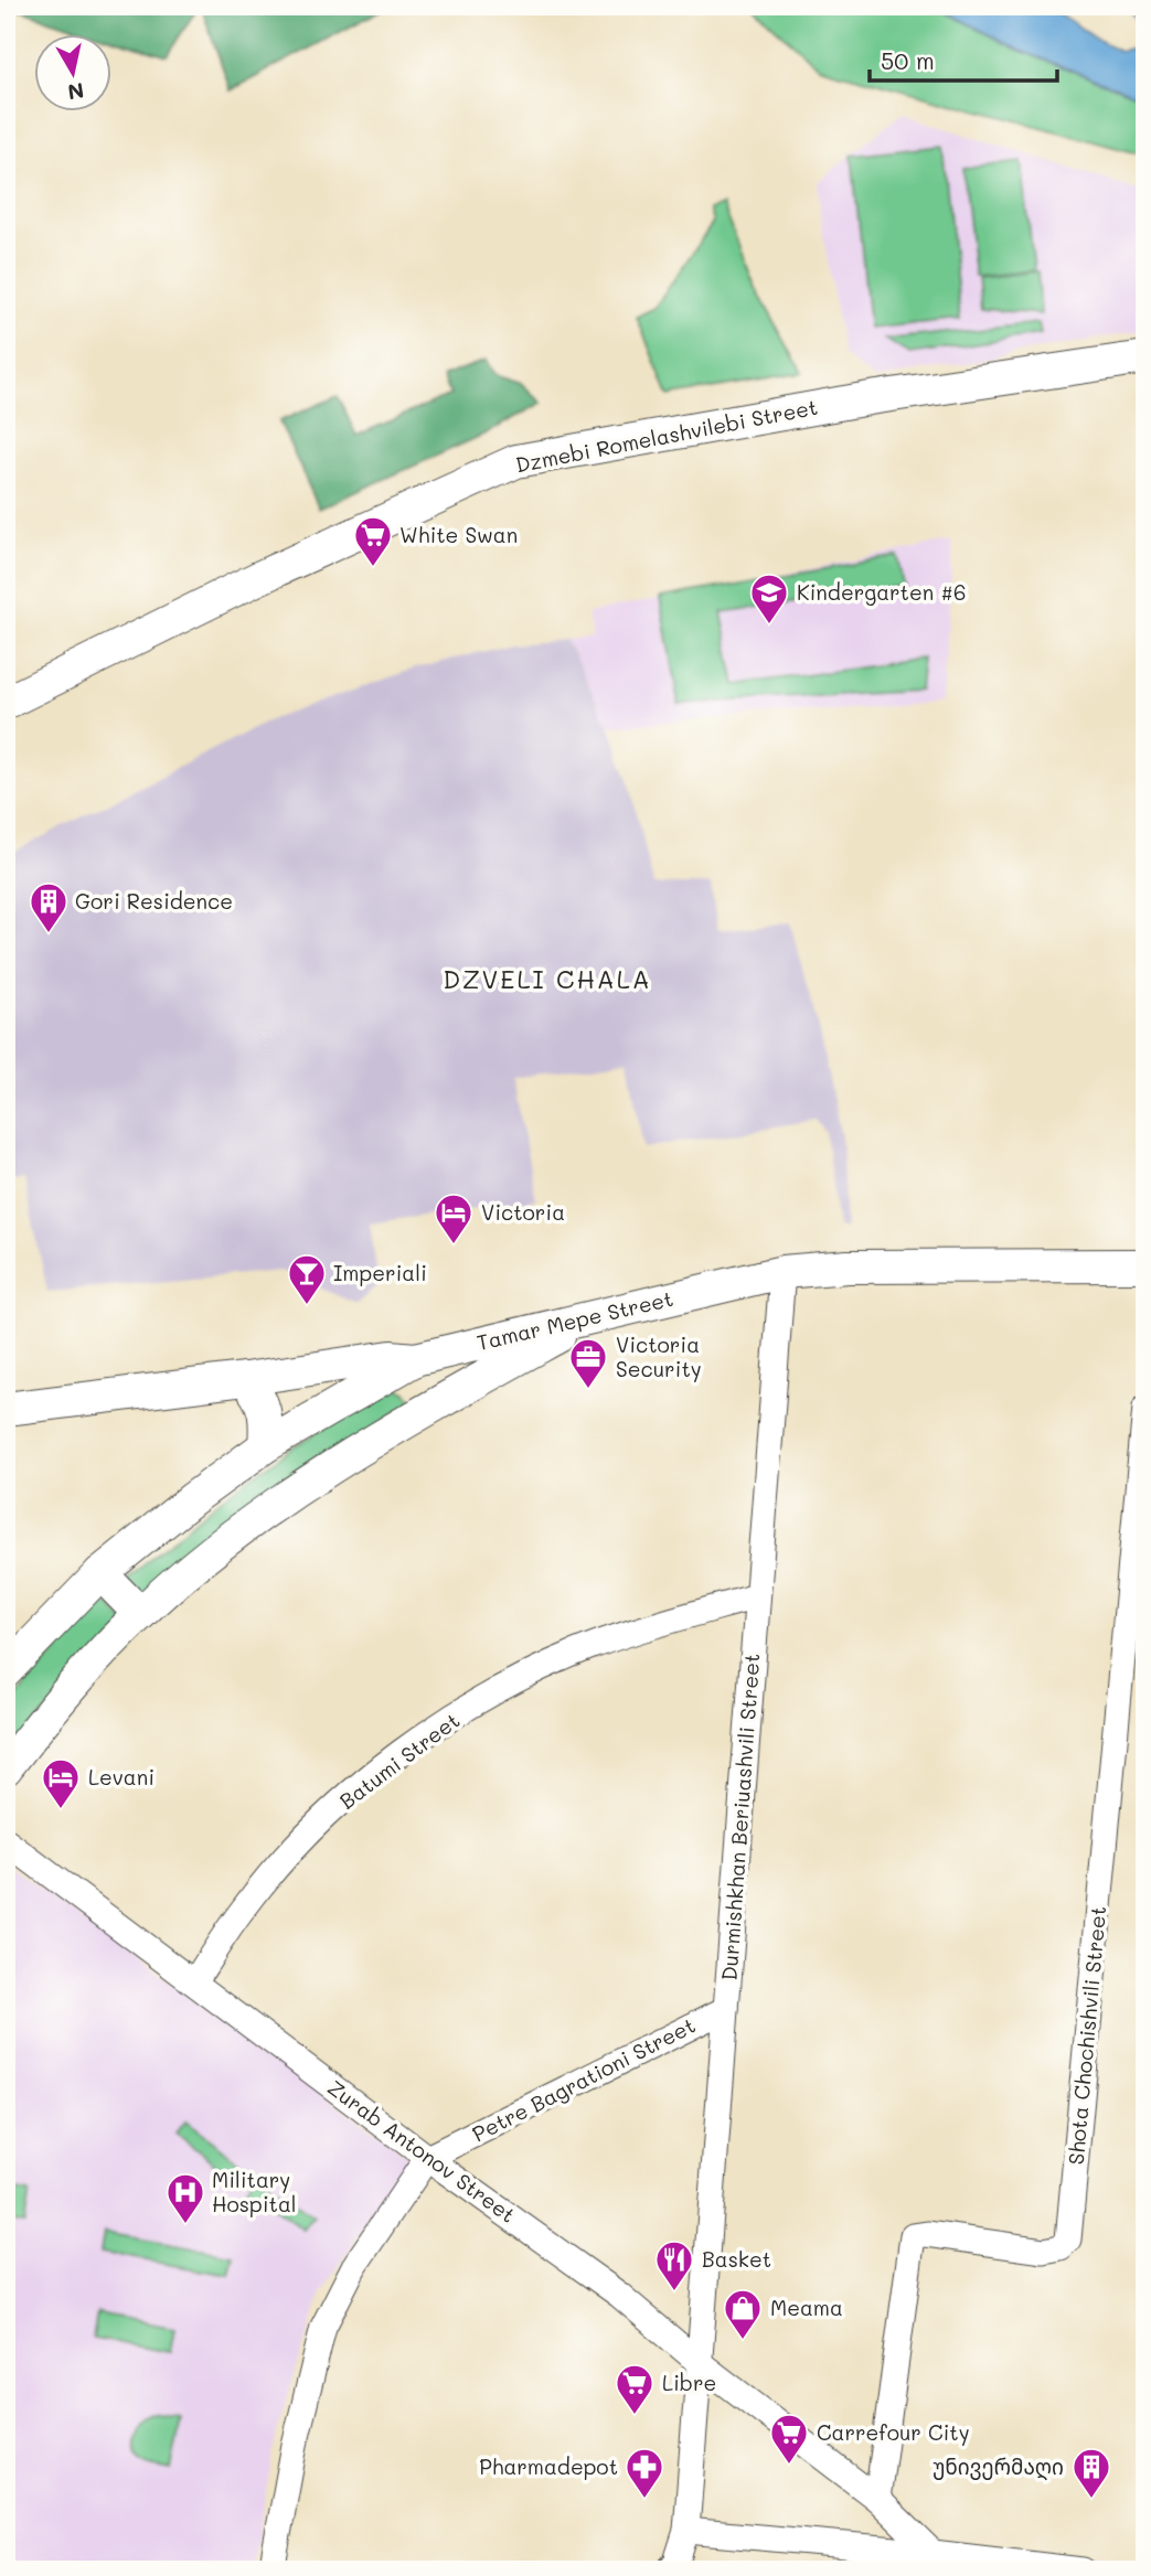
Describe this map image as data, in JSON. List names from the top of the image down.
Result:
{
  "streets": {
    "street": [
      "Dzmebi Romelashvilebi Street",
      "Tamar Mepe Street",
      "Batumi Street",
      "Durmishkhan Beriuashvili Street",
      "Shota Chochishvili Street",
      "Petre Bagrationi Street",
      "Zurab Antonov Street"
    ]
  },
  "crossings": [
    ["Tamar Mepe Street", "Durmishkhan Beriuashvili Street"],
    ["Batumi Street", "Durmishkhan Beriuashvili Street"],
    ["Batumi Street", "Zurab Antonov Street"],
    ["Durmishkhan Beriuashvili Street", "Petre Bagrationi Street"],
    ["Durmishkhan Beriuashvili Street", "Zurab Antonov Street"],
    ["Shota Chochishvili Street", "Zurab Antonov Street"],
    ["Petre Bagrationi Street", "Zurab Antonov Street"]
  ],
  "districts": ["DZVELI CHALA"],
  "places": {
    "supermarket": ["White Swan", "Libre", "Carrefour City"],
    "school or university": ["Kindergarten #6"],
    "building": ["Gori Residence", "უნივერმაღი"],
    "hotel": ["Victoria", "Levani"],
    "bar": ["Imperiali"],
    "office": ["Victoria Security"],
    "hospital": ["Military Hospital"],
    "restaurant": ["Basket"],
    "shop": ["Meama"],
    "pharmacy": ["Pharmadepot"]
  },
  "scale_bar": "50 m",
  "north": "bottom"
}
